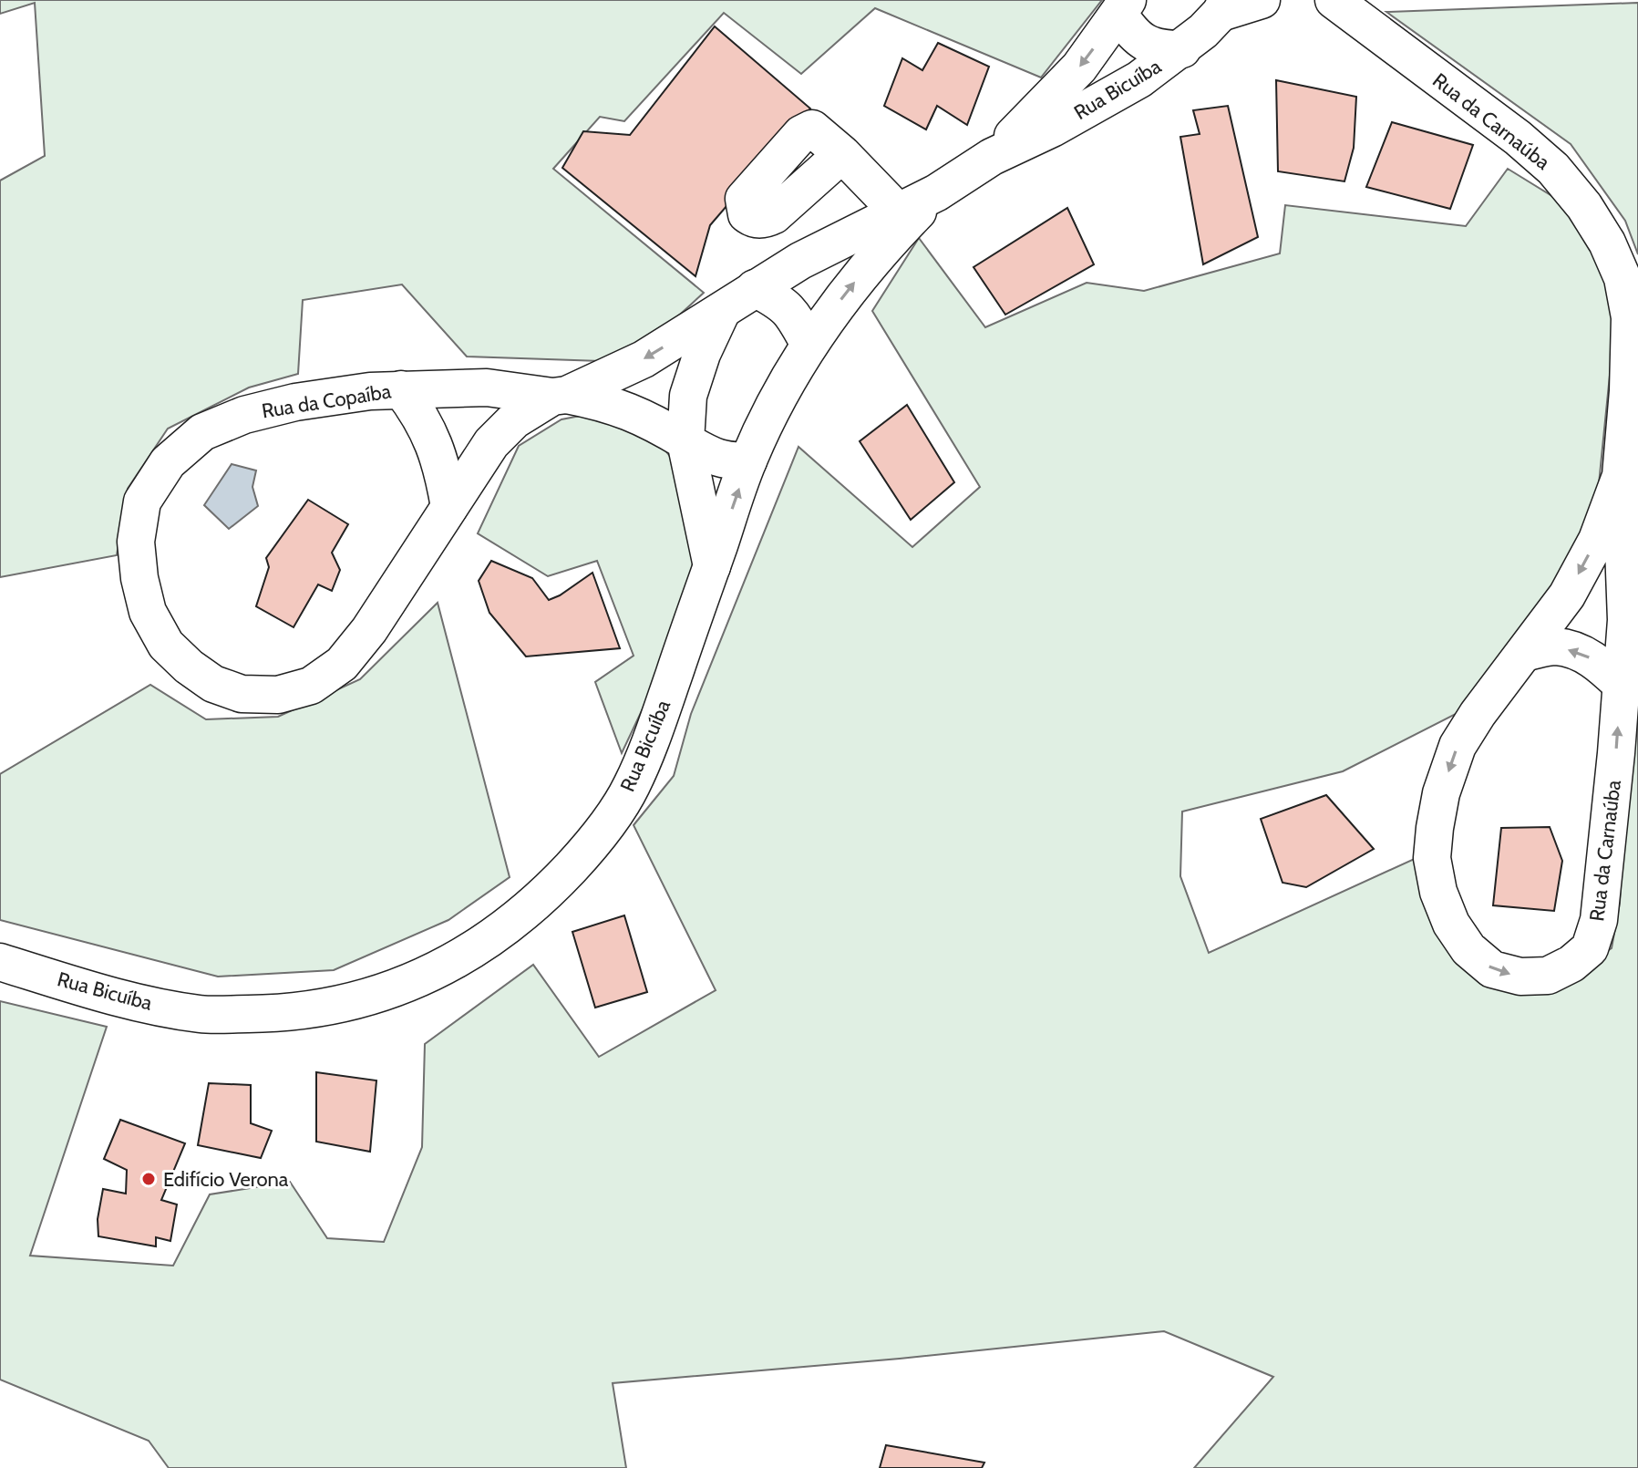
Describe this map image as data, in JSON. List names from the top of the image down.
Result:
{
  "streets": {
    "street": ["Rua Bicuíba", "Rua da Carnaúba", "Rua da Copaíba"]
  },
  "crossings": [
    ["Rua Bicuíba", "Rua da Copaíba"]
  ],
  "places": ["Edifício Verona"]
}
